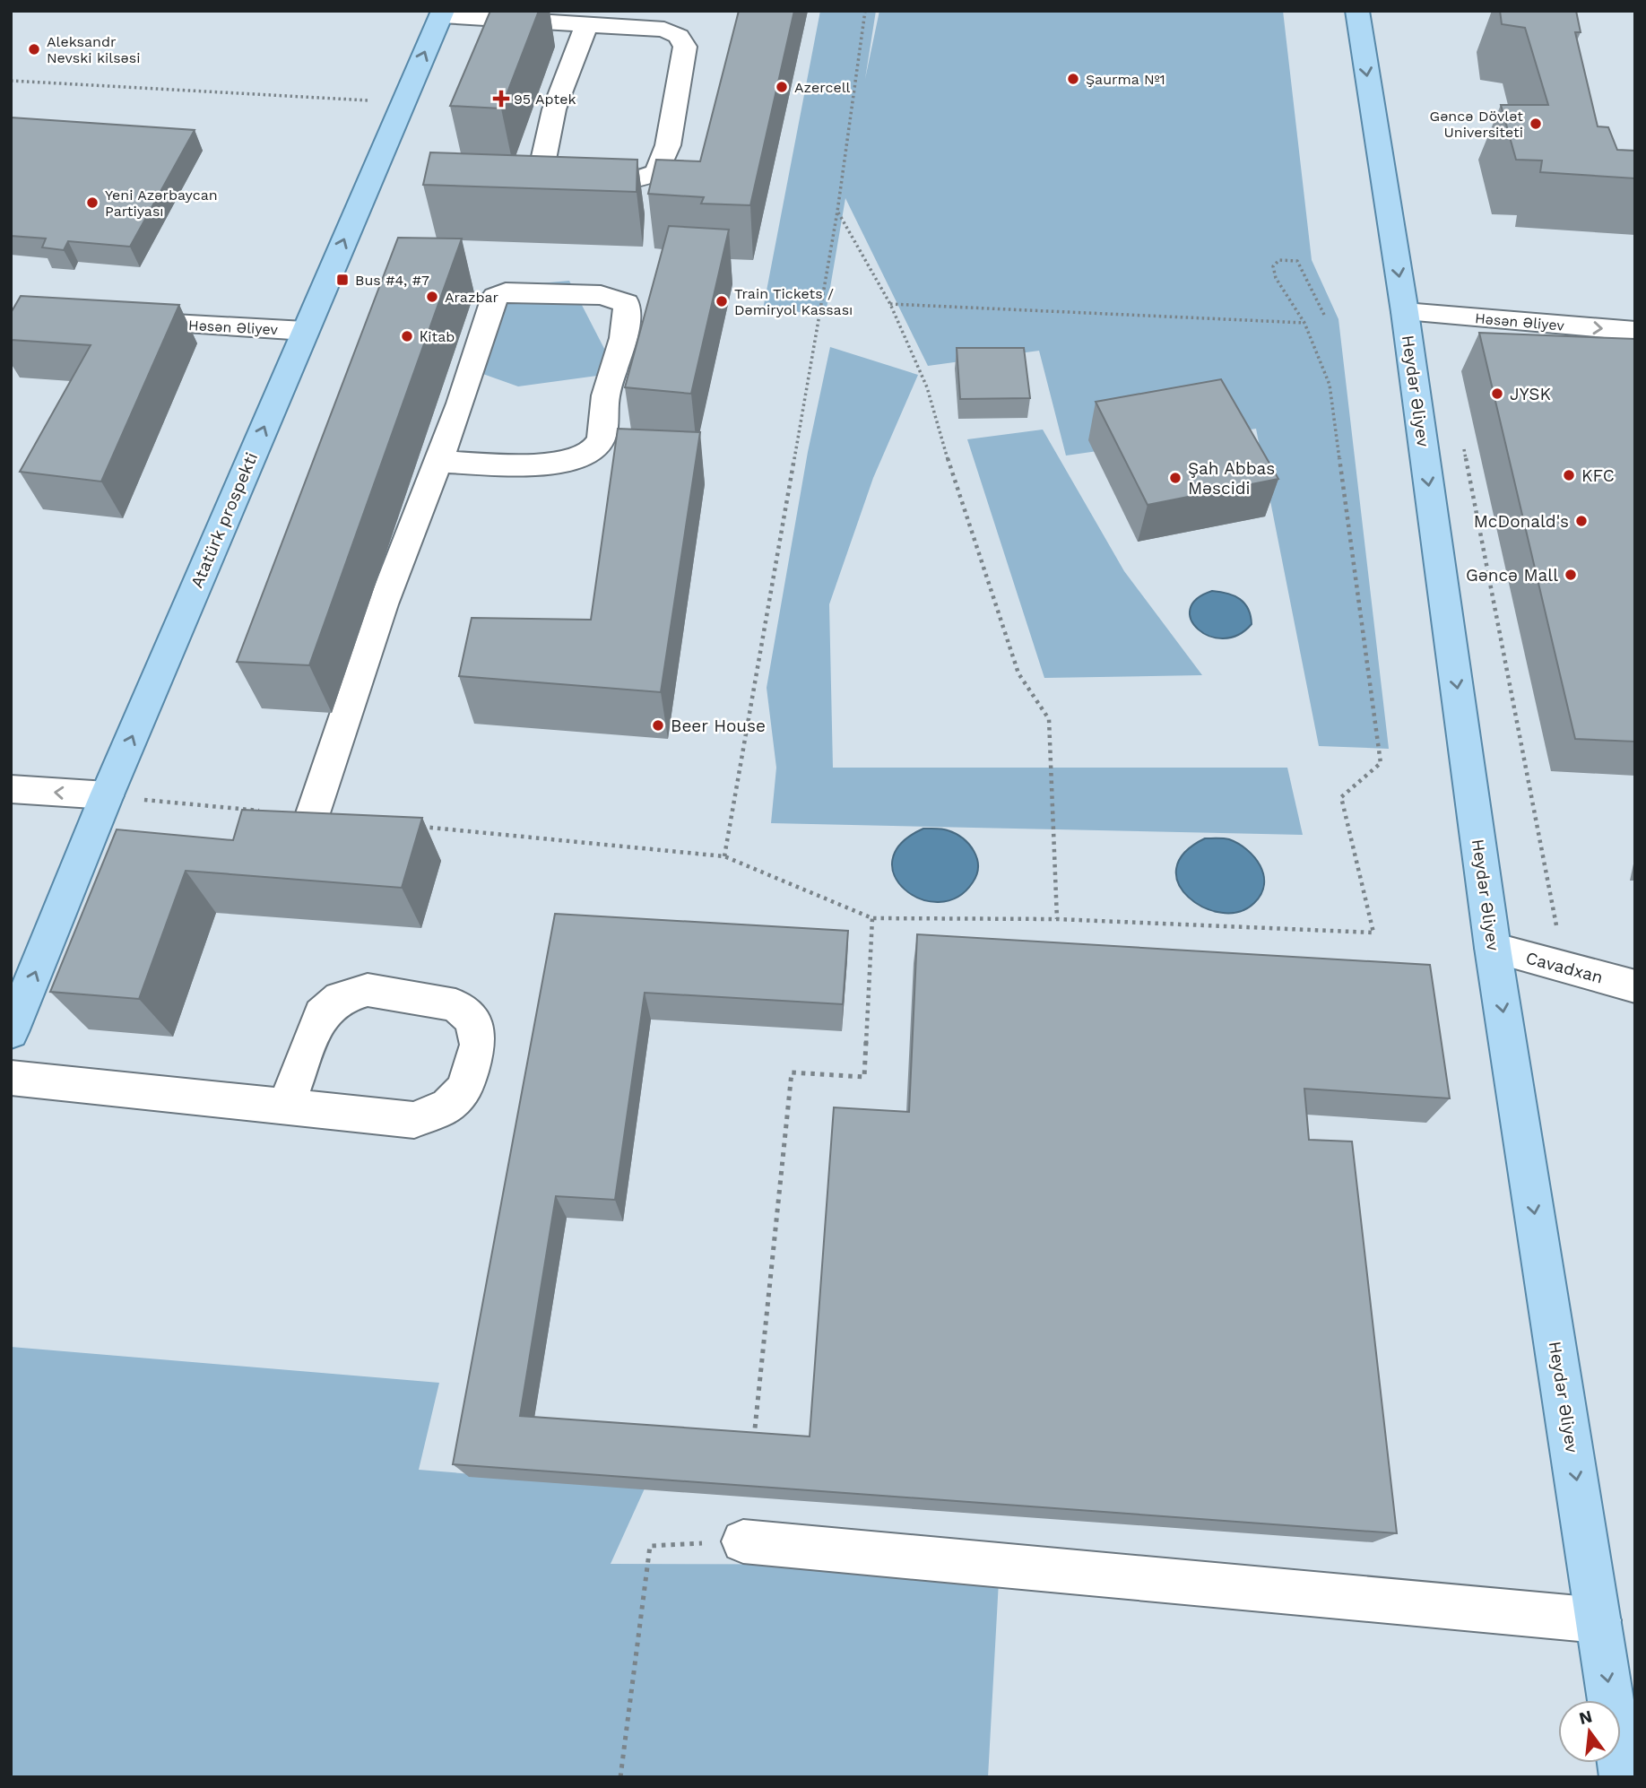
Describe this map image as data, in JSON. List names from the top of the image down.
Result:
{
  "streets": {
    "main road": ["Heydər Əliyev", "Atatürk prospekti"],
    "street": ["Həsən Əliyev", "Cavadxan"]
  },
  "crossings": [
    ["Həsən Əliyev", "Heydər Əliyev"],
    ["Həsən Əliyev", "Atatürk prospekti"],
    ["Heydər Əliyev", "Cavadxan"]
  ],
  "one_way": ["Həsən Əliyev", "Heydər Əliyev", "Atatürk prospekti"],
  "places": {
    "other": [
      "Aleksandr Nevski kilsəsi",
      "Şaurma №1",
      "Azercell",
      "Gəncə Dövlət Universiteti",
      "Yeni Azərbaycan Partiyası",
      "Arazbar",
      "Train Tickets / Dəmiryol Kassası",
      "Кitab",
      "JYSK",
      "KFC",
      "Şah Abbas Məscidi",
      "McDonald's",
      "Gəncə Mall",
      "Beer House"
    ],
    "health": ["95 Aptek"],
    "transit": ["Bus #4, #7"]
  },
  "north": "top"
}
